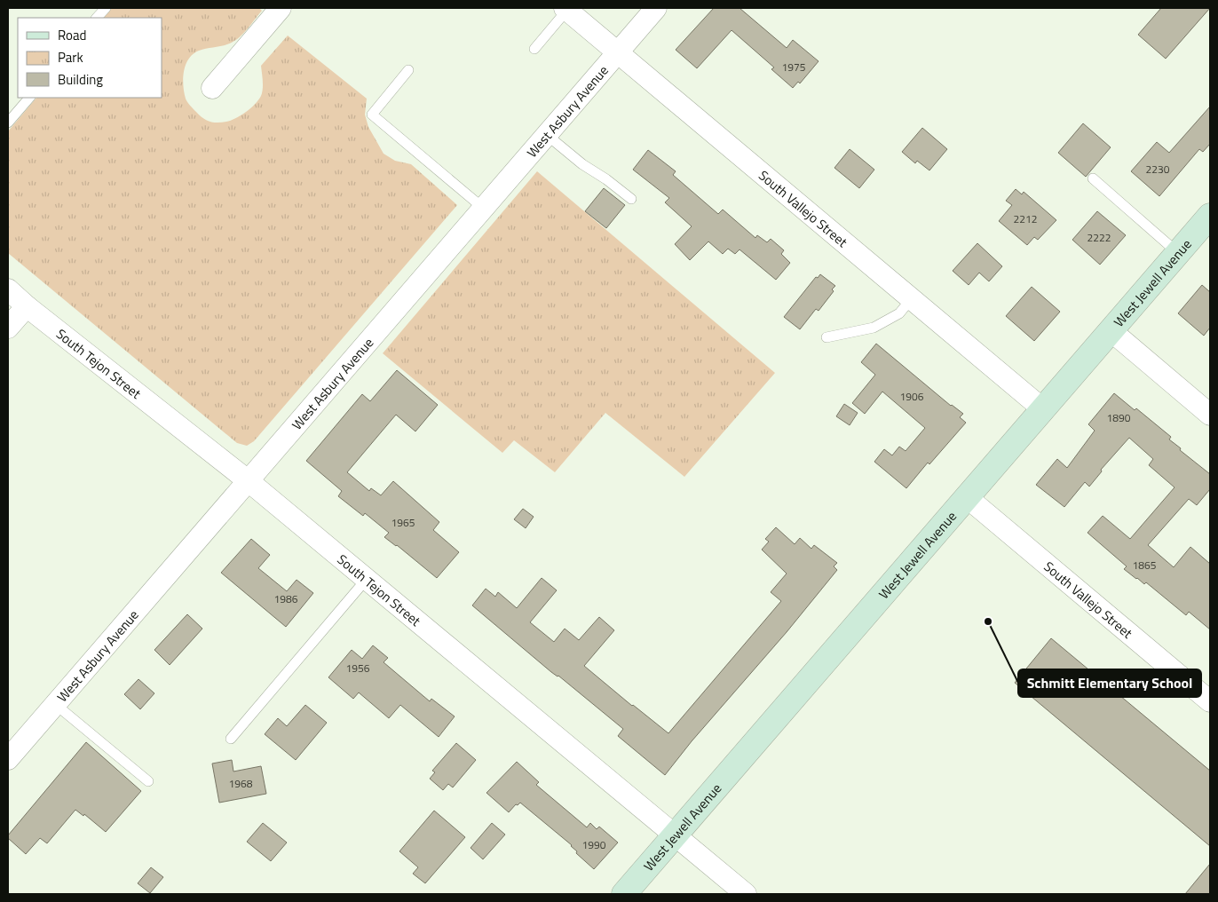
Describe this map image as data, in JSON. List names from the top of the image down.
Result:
{
  "streets": {
    "street": [
      "West Asbury Avenue",
      "South Vallejo Street",
      "West Jewell Avenue",
      "South Tejon Street"
    ]
  },
  "crossings": [
    ["West Asbury Avenue", "South Vallejo Street"],
    ["West Asbury Avenue", "South Tejon Street"],
    ["South Vallejo Street", "West Jewell Avenue"],
    ["West Jewell Avenue", "South Tejon Street"]
  ],
  "places": ["Schmitt Elementary School"],
  "house_numbers": [
    "1975",
    "2230",
    "2212",
    "2222",
    "1906",
    "1890",
    "1965",
    "1865",
    "1986",
    "1956",
    "1968",
    "1990"
  ],
  "legend": ["Road", "Park", "Building"]
}
